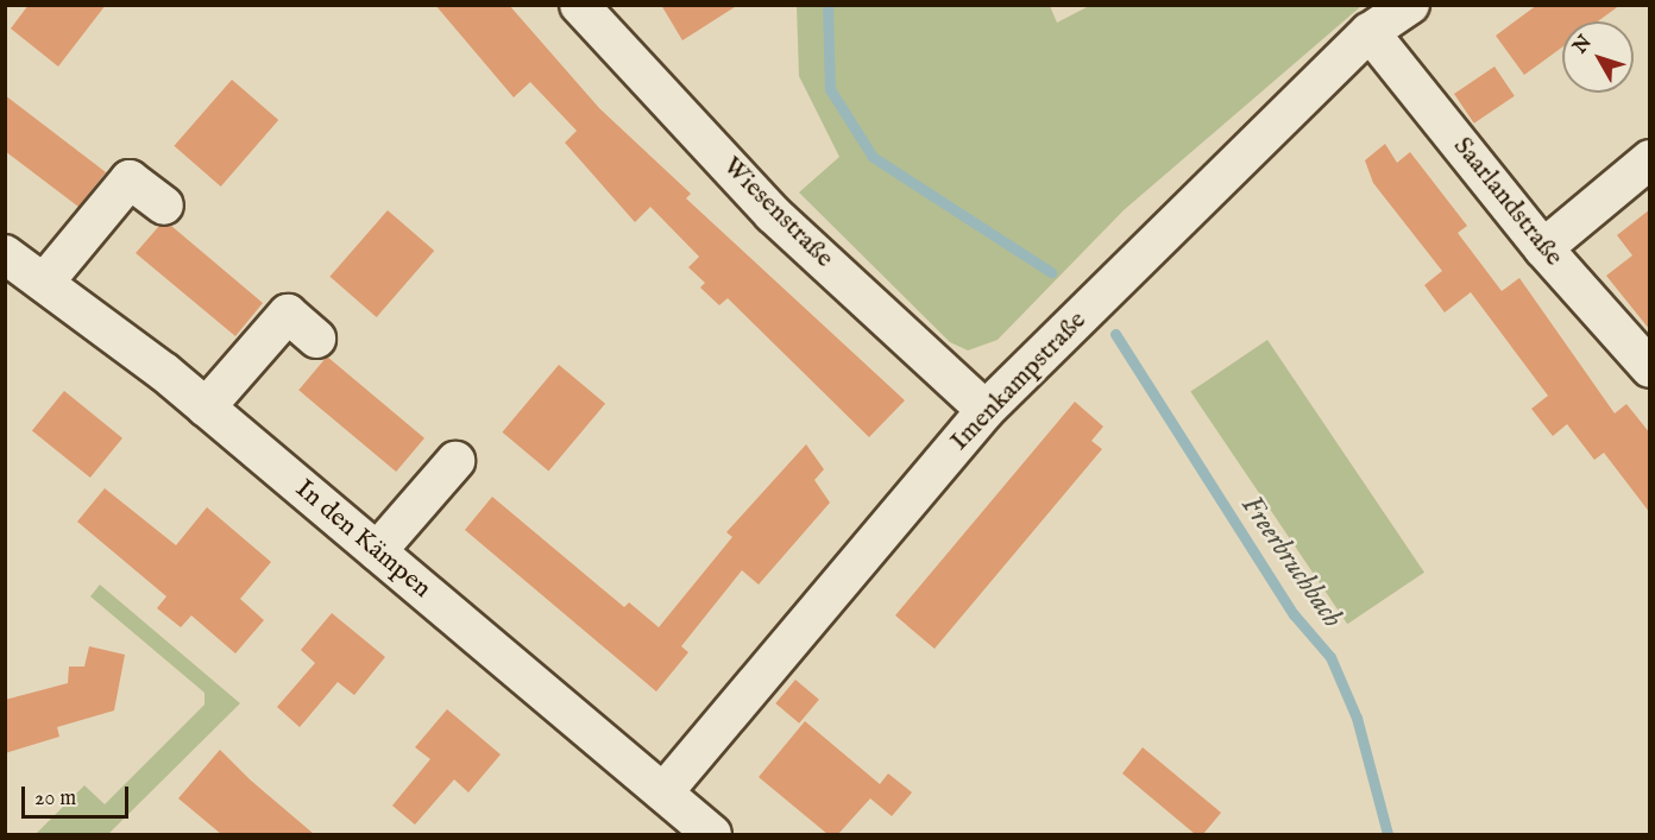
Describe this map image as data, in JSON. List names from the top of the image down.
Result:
{
  "streets": {
    "street": [
      "Saarlandstraße",
      "Wiesenstraße",
      "Imenkampstraße",
      "In den Kämpen"
    ]
  },
  "crossings": [
    ["Saarlandstraße", "Imenkampstraße"],
    ["Wiesenstraße", "Imenkampstraße"],
    ["Imenkampstraße", "In den Kämpen"]
  ],
  "water": ["Freerbruchbach"],
  "scale_bar": "20 m",
  "north": "top left"
}
